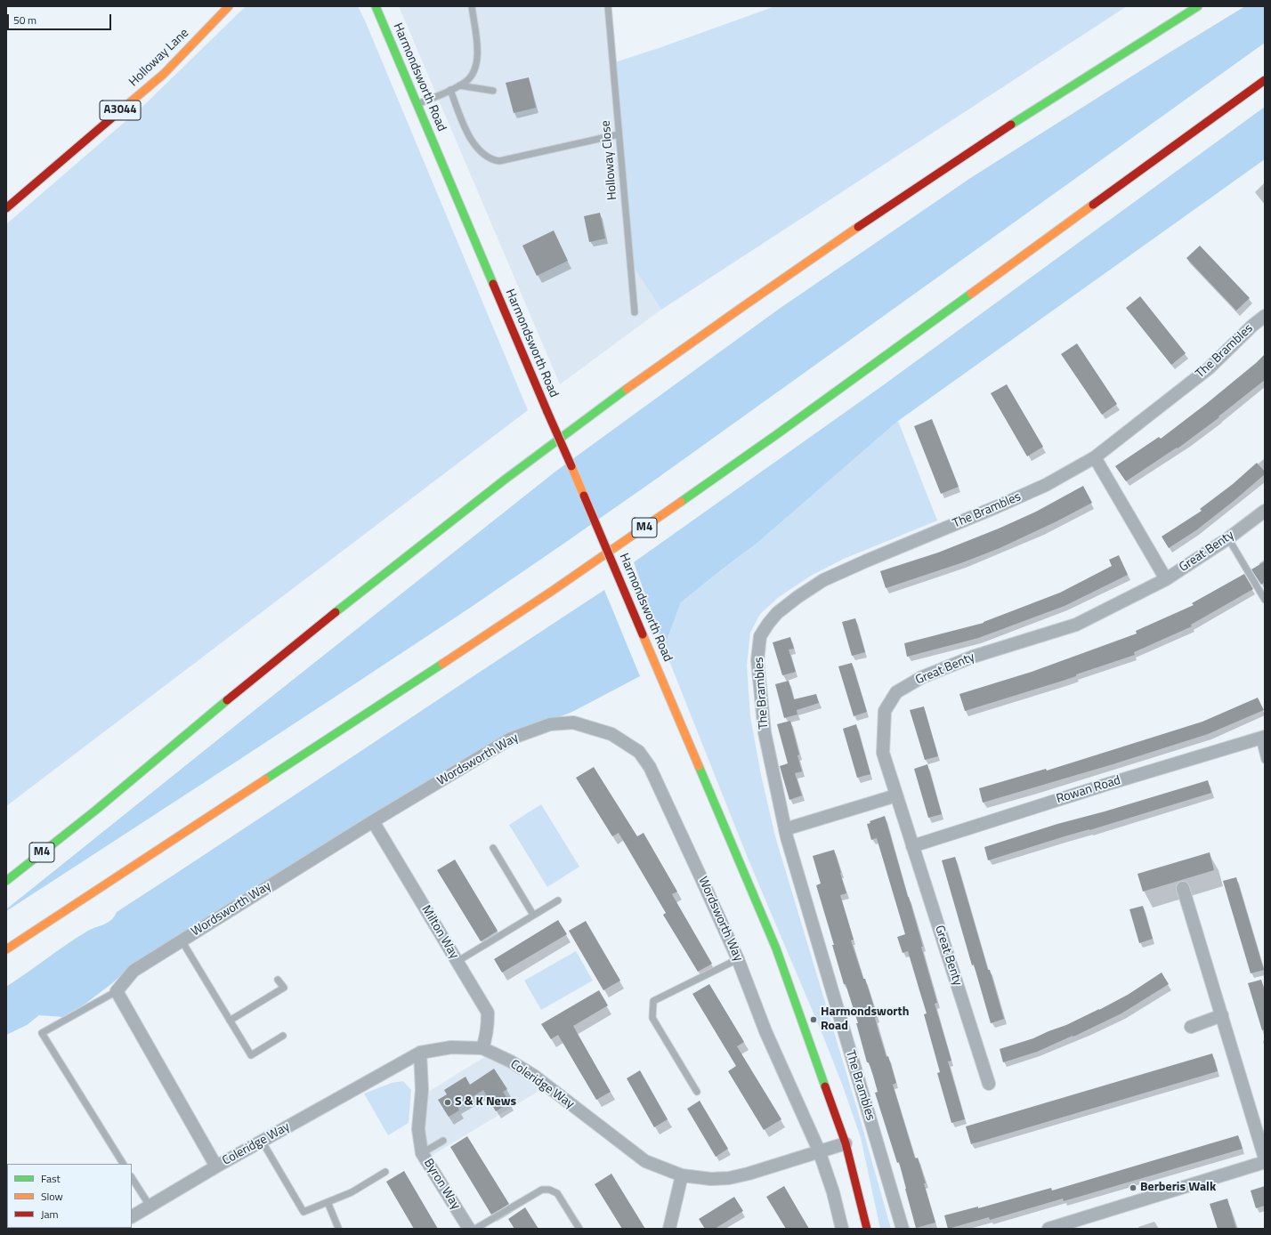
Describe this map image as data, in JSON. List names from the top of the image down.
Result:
{
  "streets": {
    "main road": [
      "Holloway Lane",
      "Harmondsworth Road",
      "A3044",
      "M4"
    ],
    "street": [
      "The Brambles",
      "Great Benty",
      "Wordsworth Way",
      "Rowan Road",
      "Milton Way",
      "Coleridge Way",
      "Byron Way"
    ],
    "lane": ["Holloway Close"]
  },
  "crossings": [
    ["Harmondsworth Road", "Coleridge Way"],
    ["Great Benty", "Rowan Road"],
    ["Wordsworth Way", "Milton Way"],
    ["Wordsworth Way", "Coleridge Way"],
    ["Milton Way", "Coleridge Way"],
    ["Coleridge Way", "Byron Way"]
  ],
  "places": ["Harmondsworth Road", "S & K News", "Berberis Walk"],
  "legend": ["Fast", "Slow", "Jam"],
  "scale_bar": "50 m"
}
